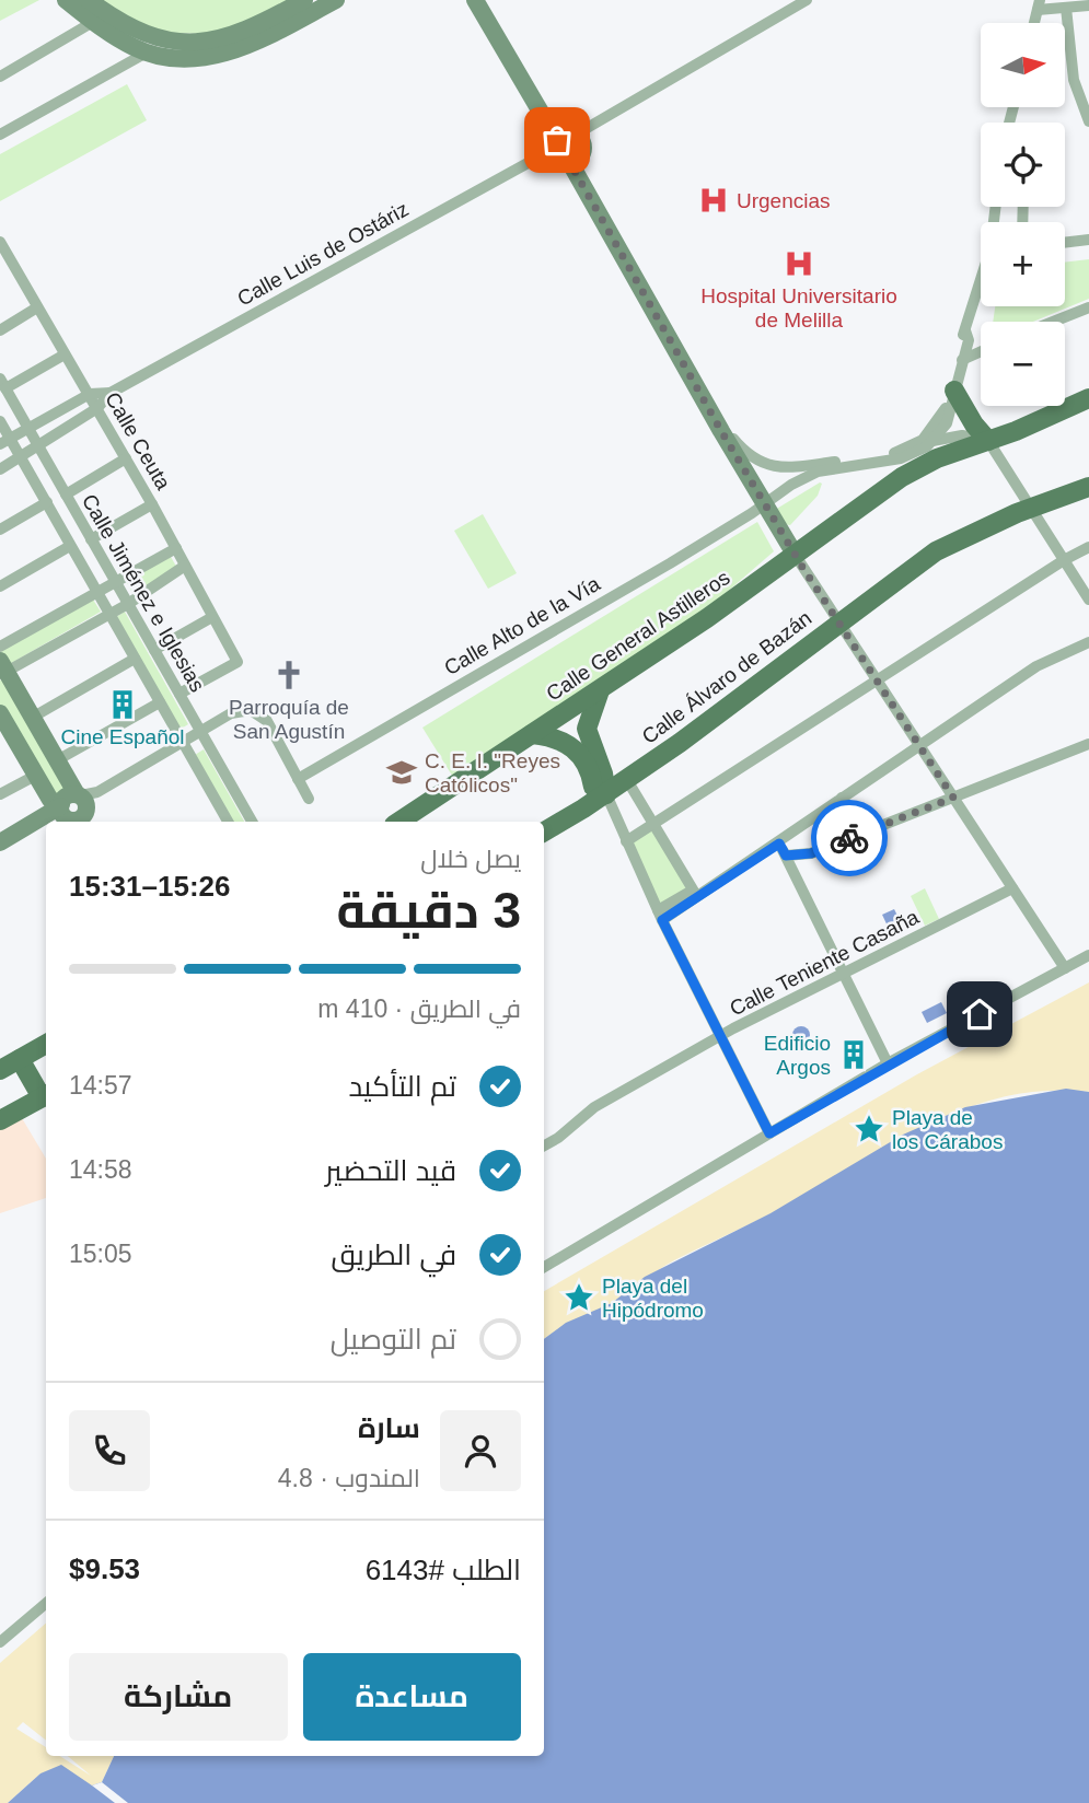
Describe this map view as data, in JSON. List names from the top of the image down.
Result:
{
  "streets": {
    "main road": ["Calle General Astilleros", "Calle Álvaro de Bazán"],
    "street": [
      "Calle Luis de Ostáriz",
      "Calle Ceuta",
      "Calle Jiménez e Iglesias",
      "Calle Alto de la Vía",
      "Calle Teniente Casaña"
    ]
  },
  "crossings": [
    ["Calle Luis de Ostáriz", "Calle Ceuta"],
    ["Calle Luis de Ostáriz", "Calle Jiménez e Iglesias"],
    ["Calle Ceuta", "Calle Jiménez e Iglesias"]
  ],
  "places": {
    "hospital": ["Urgencias", "Hospital Universitario de Melilla"],
    "church": ["Parroquía de San Agustín"],
    "building": ["Cine Español", "Edificio Argos"],
    "school or university": ["C. E. I. \"Reyes Católicos\""],
    "place": ["Playa de los Cárabos", "Playa del Hipódromo"]
  },
  "north": "right",
  "page": {
    "map_buttons": ["+", "−"],
    "heading": ["3 دقيقة", "يصل خلال", "15:26–15:31"],
    "panel": [
      "سارة",
      "المندوب · 4.8",
      "الطلب #6143",
      "$9.53"
    ],
    "bar": "في الطريق · 410 m",
    "list": [
      ["تم التأكيد", "14:57"],
      ["قيد التحضير", "14:58"],
      ["في الطريق", "15:05"],
      "تم التوصيل"
    ],
    "buttons": ["مساعدة", "مشاركة"]
  }
}
